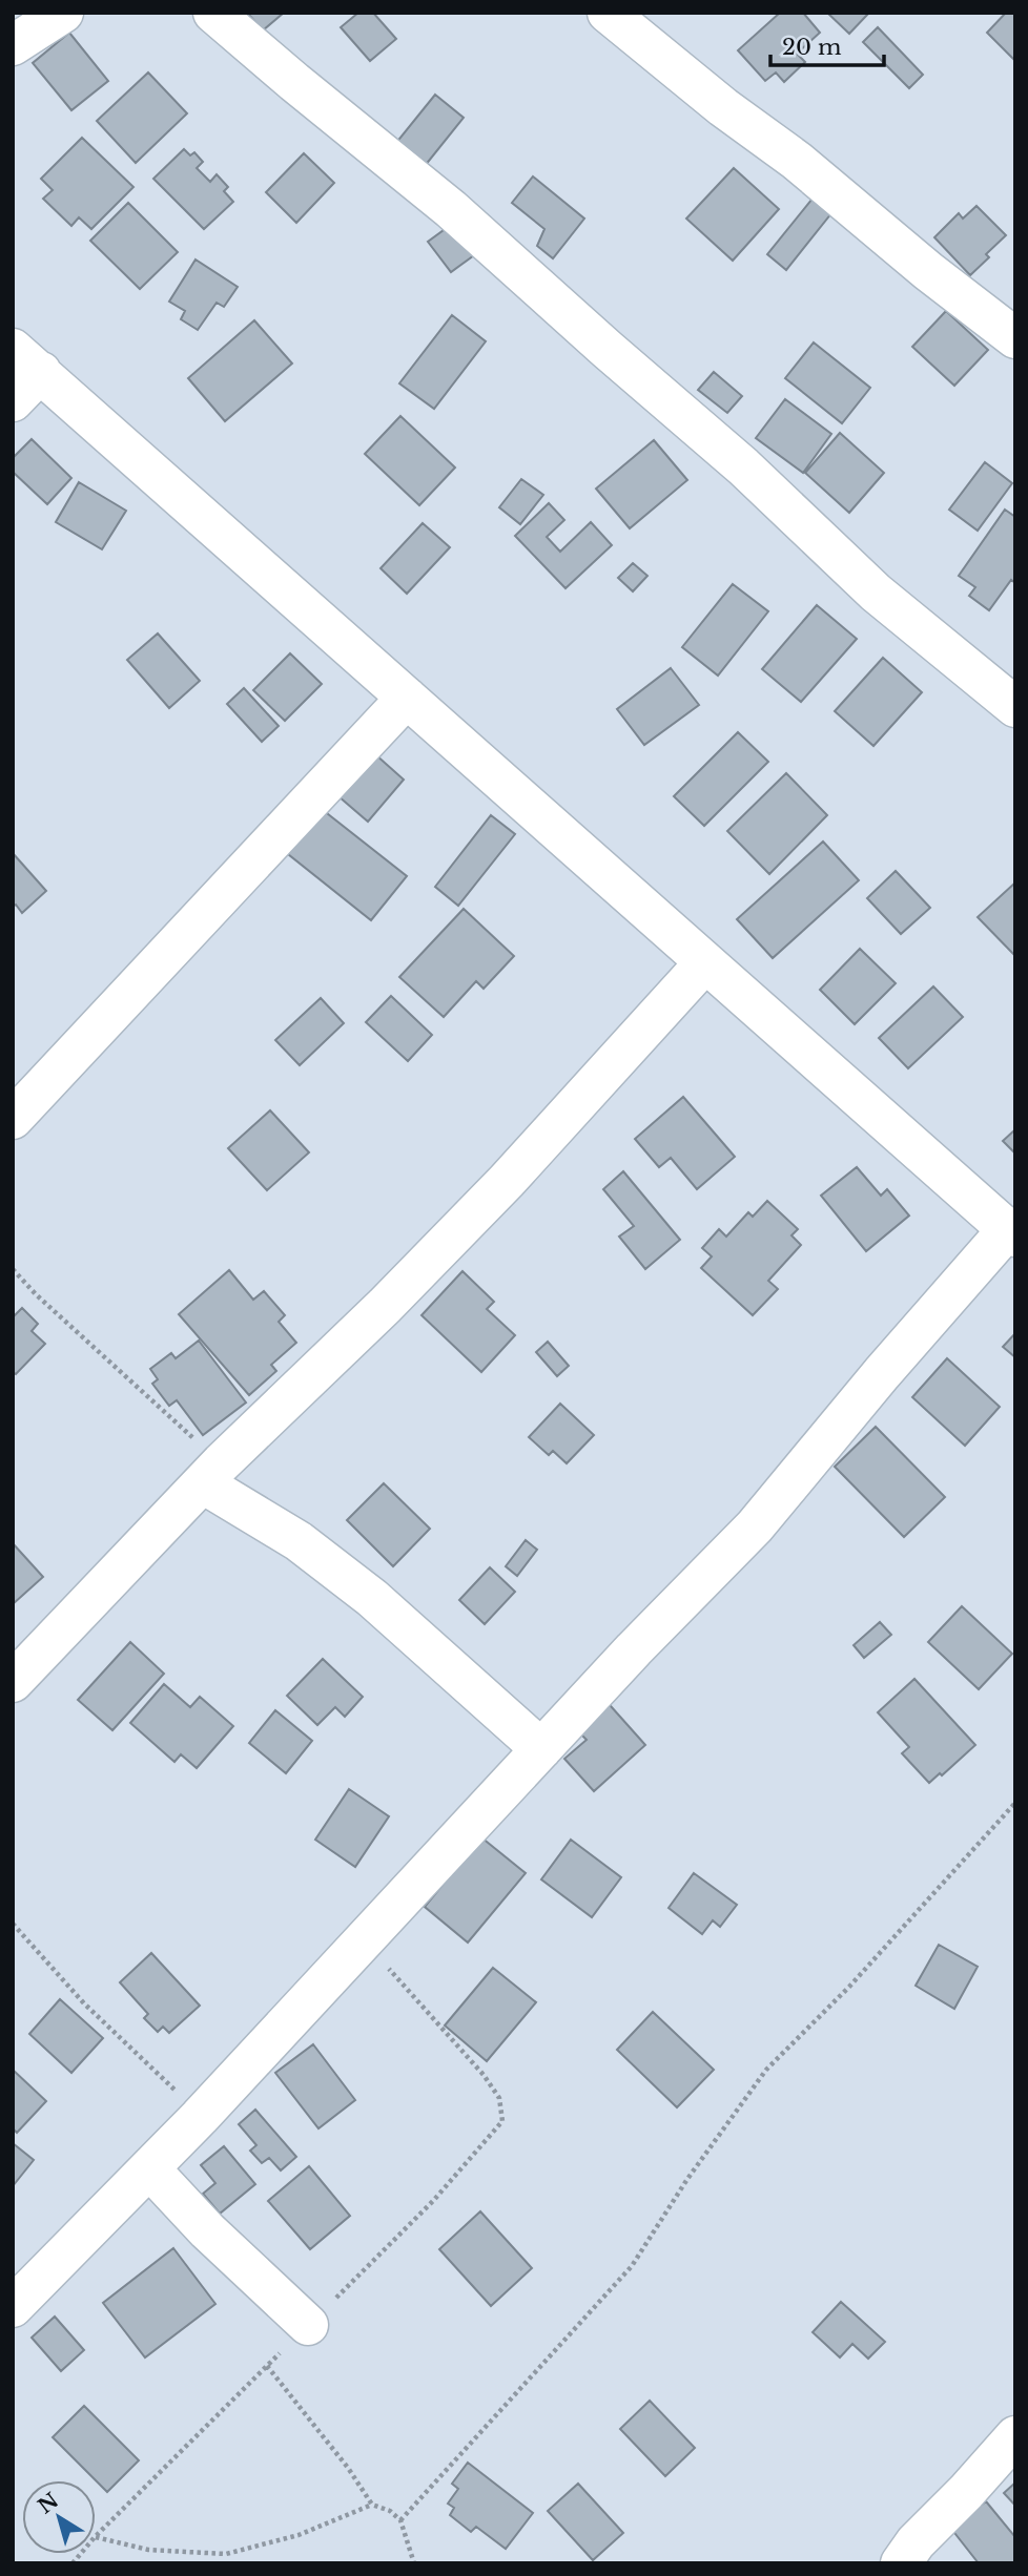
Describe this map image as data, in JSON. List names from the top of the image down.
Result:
{
  "scale_bar": "20 m",
  "north": "top left"
}
